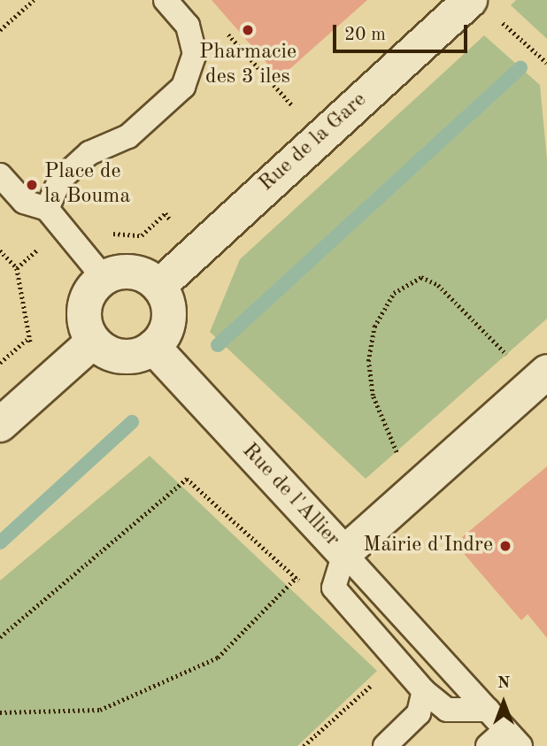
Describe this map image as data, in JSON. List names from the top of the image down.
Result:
{
  "streets": {
    "main road": ["Rue de la Gare", "Rue de l'Allier"]
  },
  "crossings": [
    ["Rue de la Gare", "Rue de l'Allier"]
  ],
  "places": ["Pharmacie des 3 iles", "Place de la Bouma", "Mairie d'Indre"],
  "scale_bar": "20 m",
  "north": "top"
}
